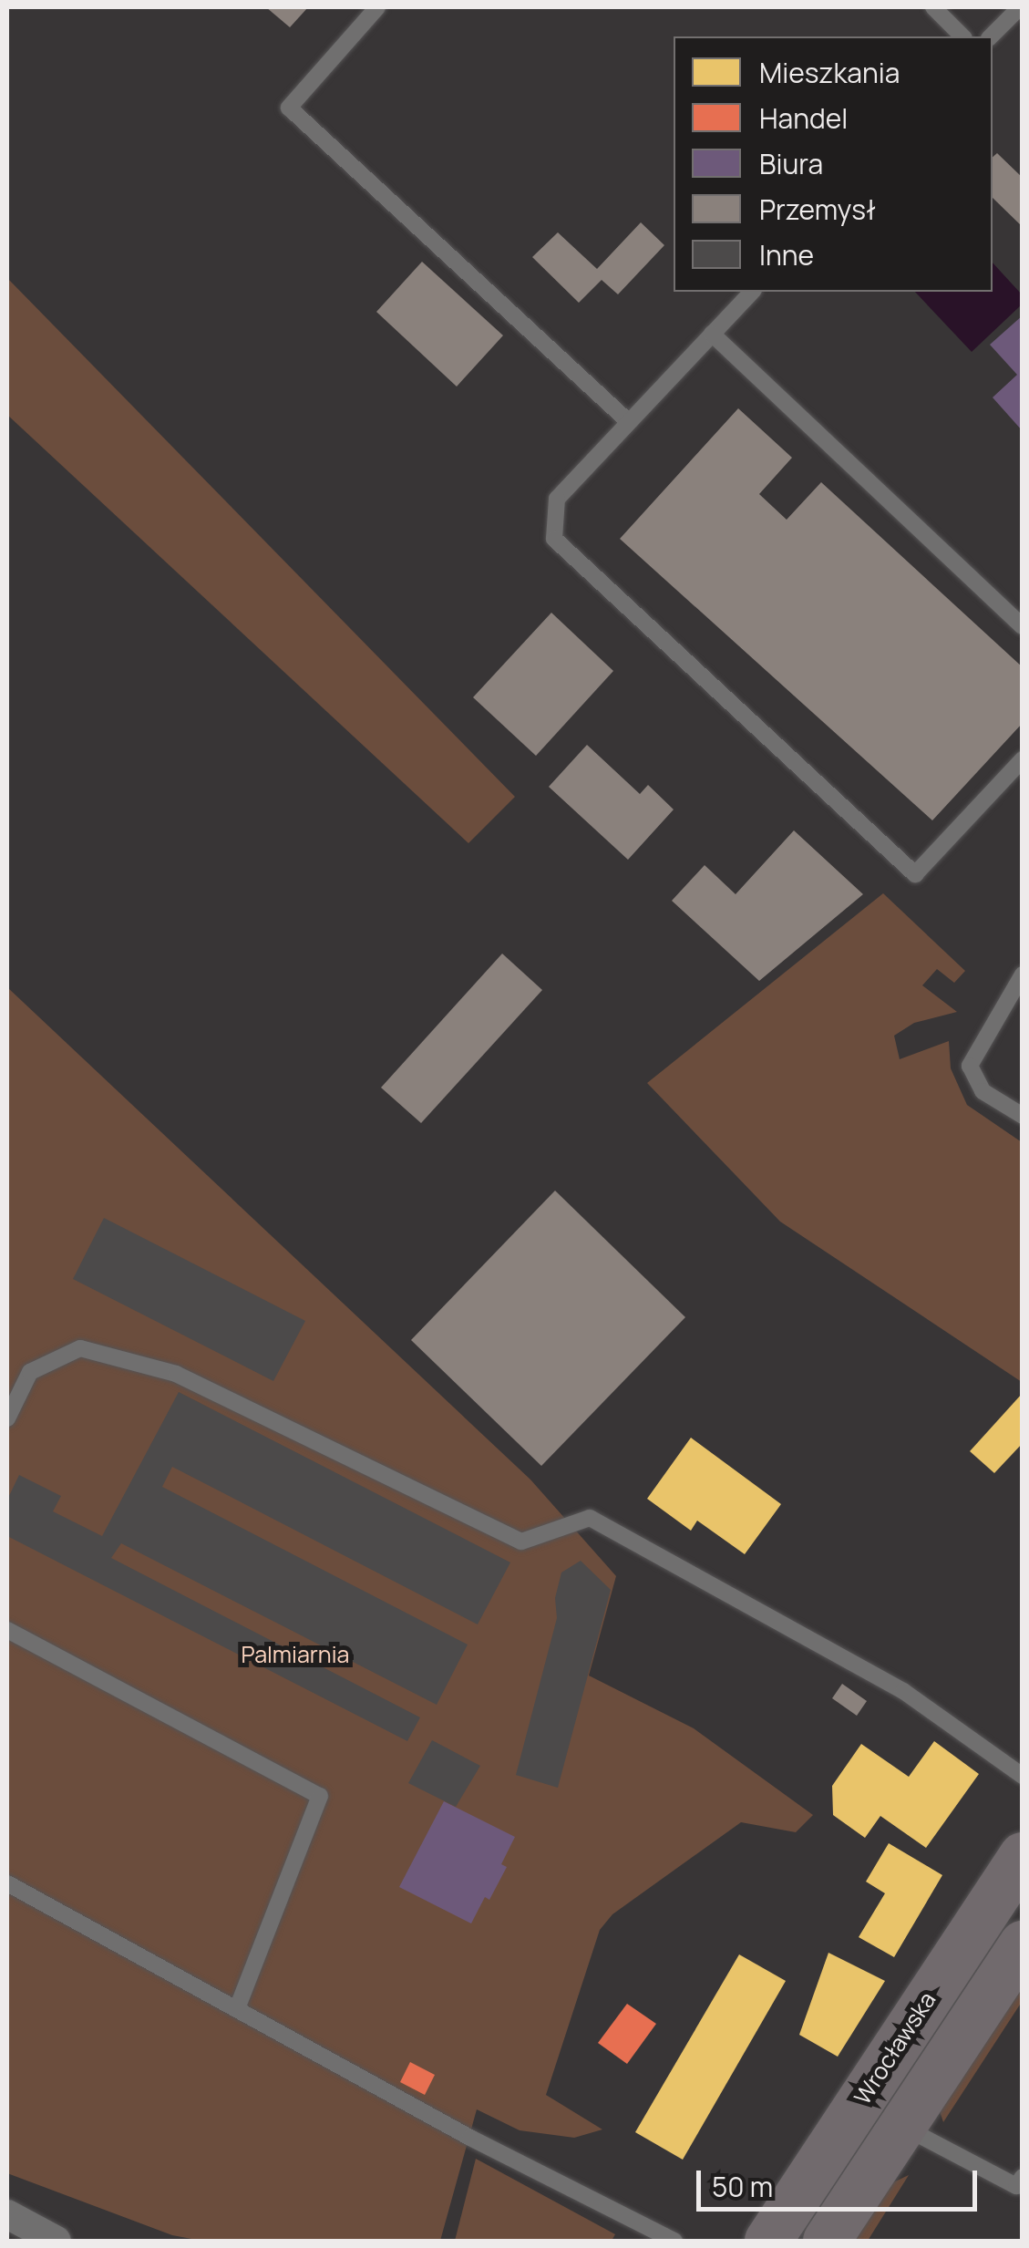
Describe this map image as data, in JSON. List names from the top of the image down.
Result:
{
  "streets": {
    "main road": ["Wrocławska"]
  },
  "parks": ["Palmiarnia"],
  "legend": [
    "Mieszkania",
    "Handel",
    "Biura",
    "Przemysł",
    "Inne"
  ],
  "scale_bar": "50 m"
}
